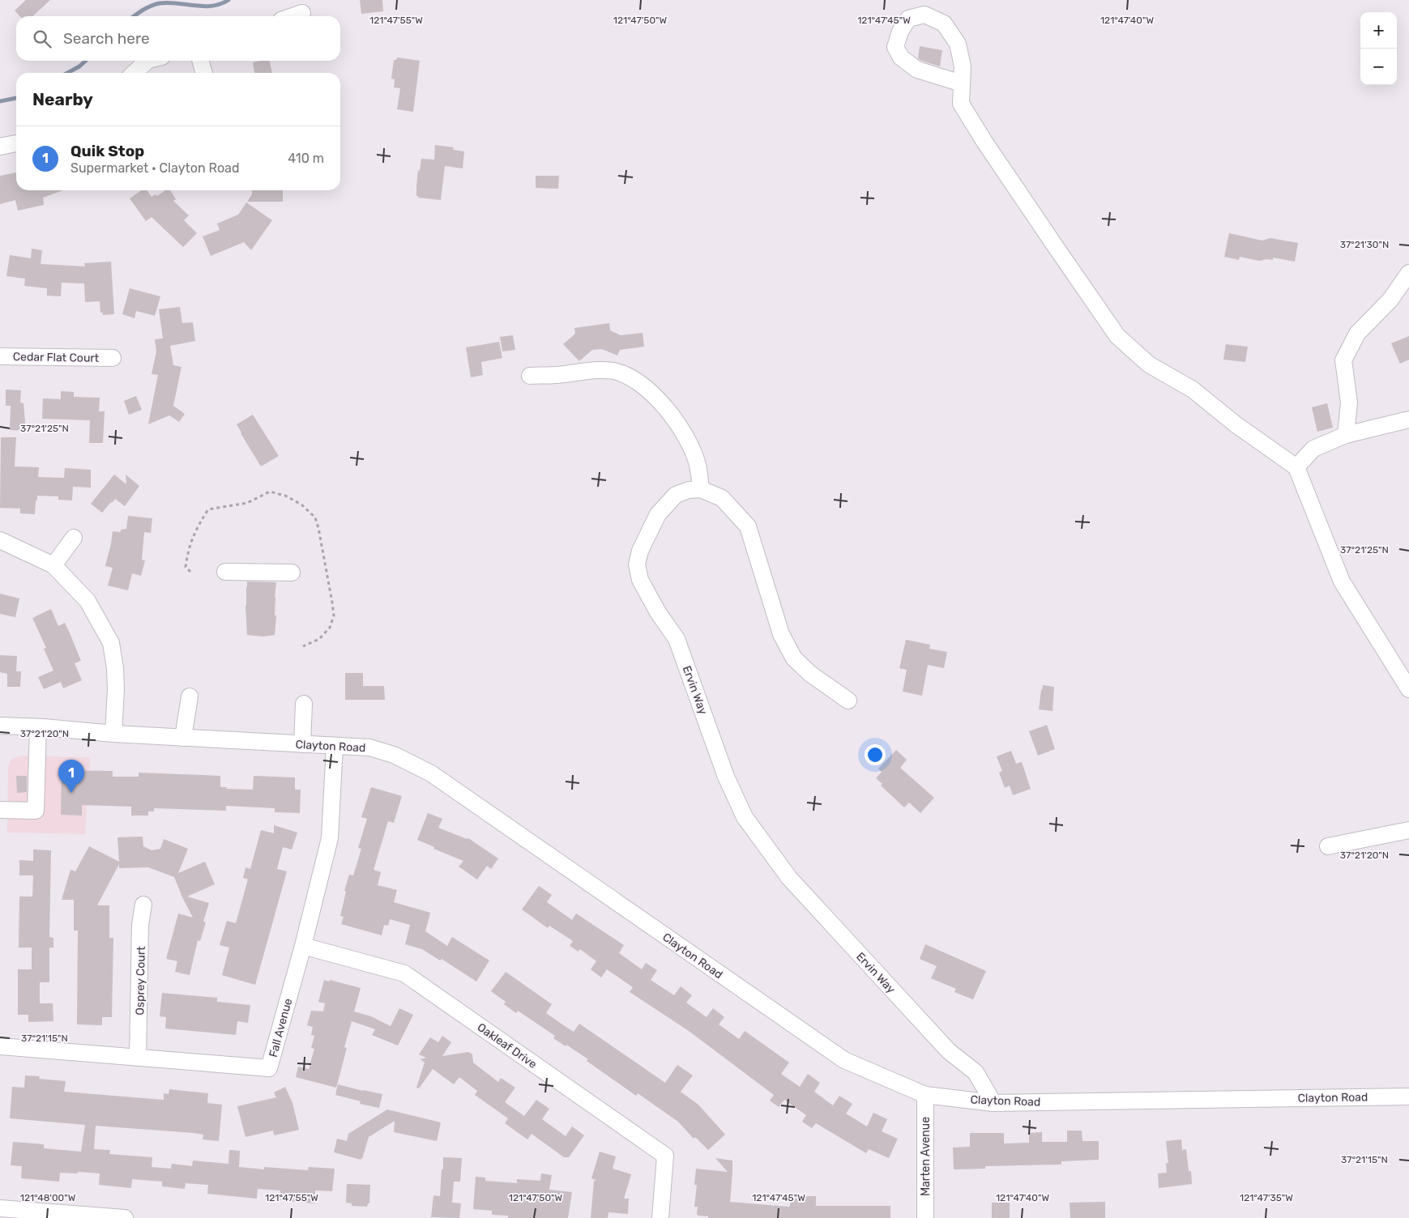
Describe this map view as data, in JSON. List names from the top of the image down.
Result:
{
  "streets": {
    "street": [
      "Cedar Flat Court",
      "Ervin Way",
      "Clayton Road",
      "Osprey Court",
      "Fall Avenue",
      "Oakleaf Drive",
      "Marten Avenue"
    ]
  },
  "crossings": [
    ["Ervin Way", "Clayton Road"],
    ["Clayton Road", "Fall Avenue"],
    ["Clayton Road", "Marten Avenue"],
    ["Osprey Court", "Fall Avenue"],
    ["Fall Avenue", "Oakleaf Drive"]
  ],
  "page": {
    "map_buttons": ["+", "−"],
    "search": "Search here",
    "heading": "Nearby",
    "list": [
      {
        "mark": "1",
        "name": "Quik Stop",
        "note": "Supermarket · Clayton Road",
        "value": "410 m"
      }
    ],
    "pins": "1"
  },
  "coordinates": [
    "121°47'55\"W",
    "121°47'50\"W",
    "121°47'45\"W",
    "121°47'40\"W",
    "37°21'30\"N",
    "37°21'25\"N",
    "37°21'20\"N",
    "37°21'15\"N",
    "121°48'00\"W",
    "121°47'35\"W"
  ]
}
